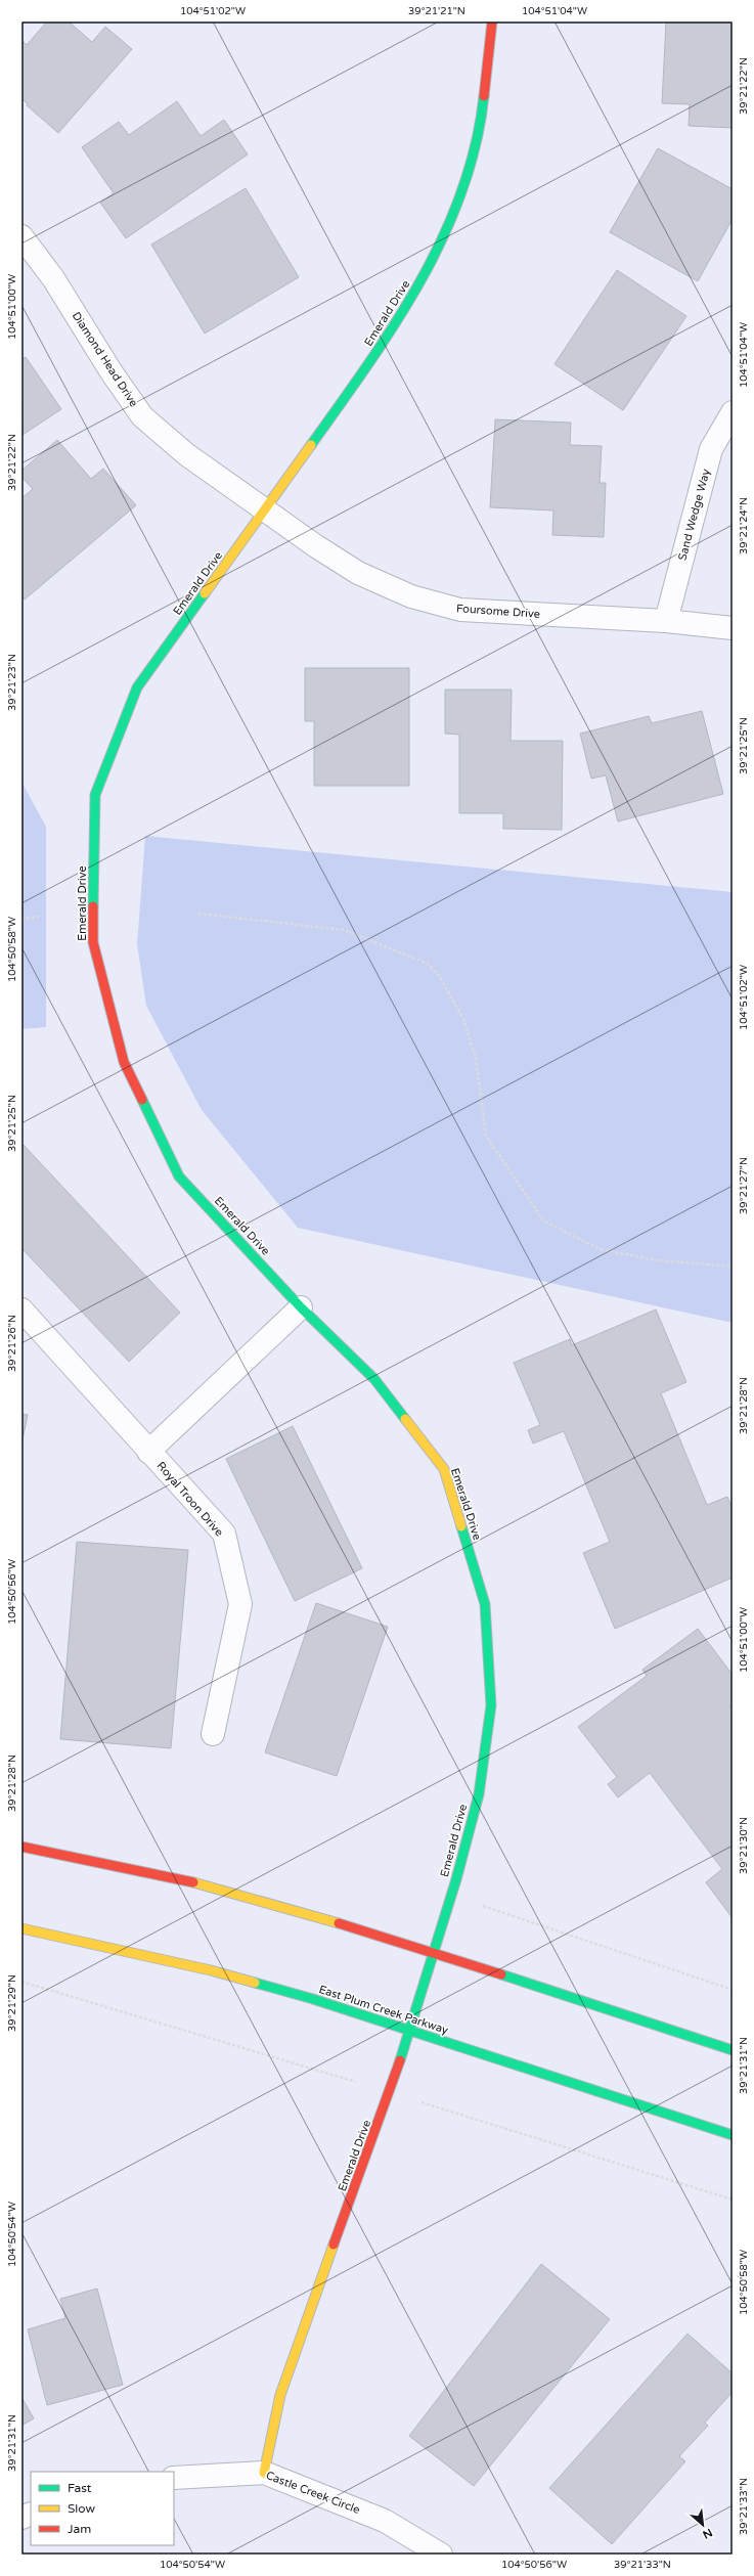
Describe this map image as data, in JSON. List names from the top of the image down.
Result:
{
  "streets": {
    "street": [
      "Emerald Drive",
      "Diamond Head Drive",
      "Sand Wedge Way",
      "Foursome Drive",
      "Royal Troon Drive",
      "East Plum Creek Parkway",
      "Castle Creek Circle"
    ]
  },
  "crossings": [
    ["Emerald Drive", "Diamond Head Drive"],
    ["Emerald Drive", "Foursome Drive"],
    ["Emerald Drive", "East Plum Creek Parkway"],
    ["Emerald Drive", "Castle Creek Circle"],
    ["Diamond Head Drive", "Foursome Drive"],
    ["Sand Wedge Way", "Foursome Drive"]
  ],
  "legend": ["Fast", "Slow", "Jam"],
  "north": "bottom right",
  "coordinates": [
    "104°51'02\"W",
    "39°21'21\"N",
    "104°51'04\"W",
    "39°21'22\"N",
    "104°51'00\"W",
    "39°21'24\"N",
    "39°21'23\"N",
    "39°21'25\"N",
    "104°50'58\"W",
    "39°21'27\"N",
    "39°21'26\"N",
    "39°21'28\"N",
    "104°50'56\"W",
    "39°21'30\"N",
    "39°21'29\"N",
    "39°21'31\"N",
    "104°50'54\"W",
    "39°21'33\"N"
  ]
}
